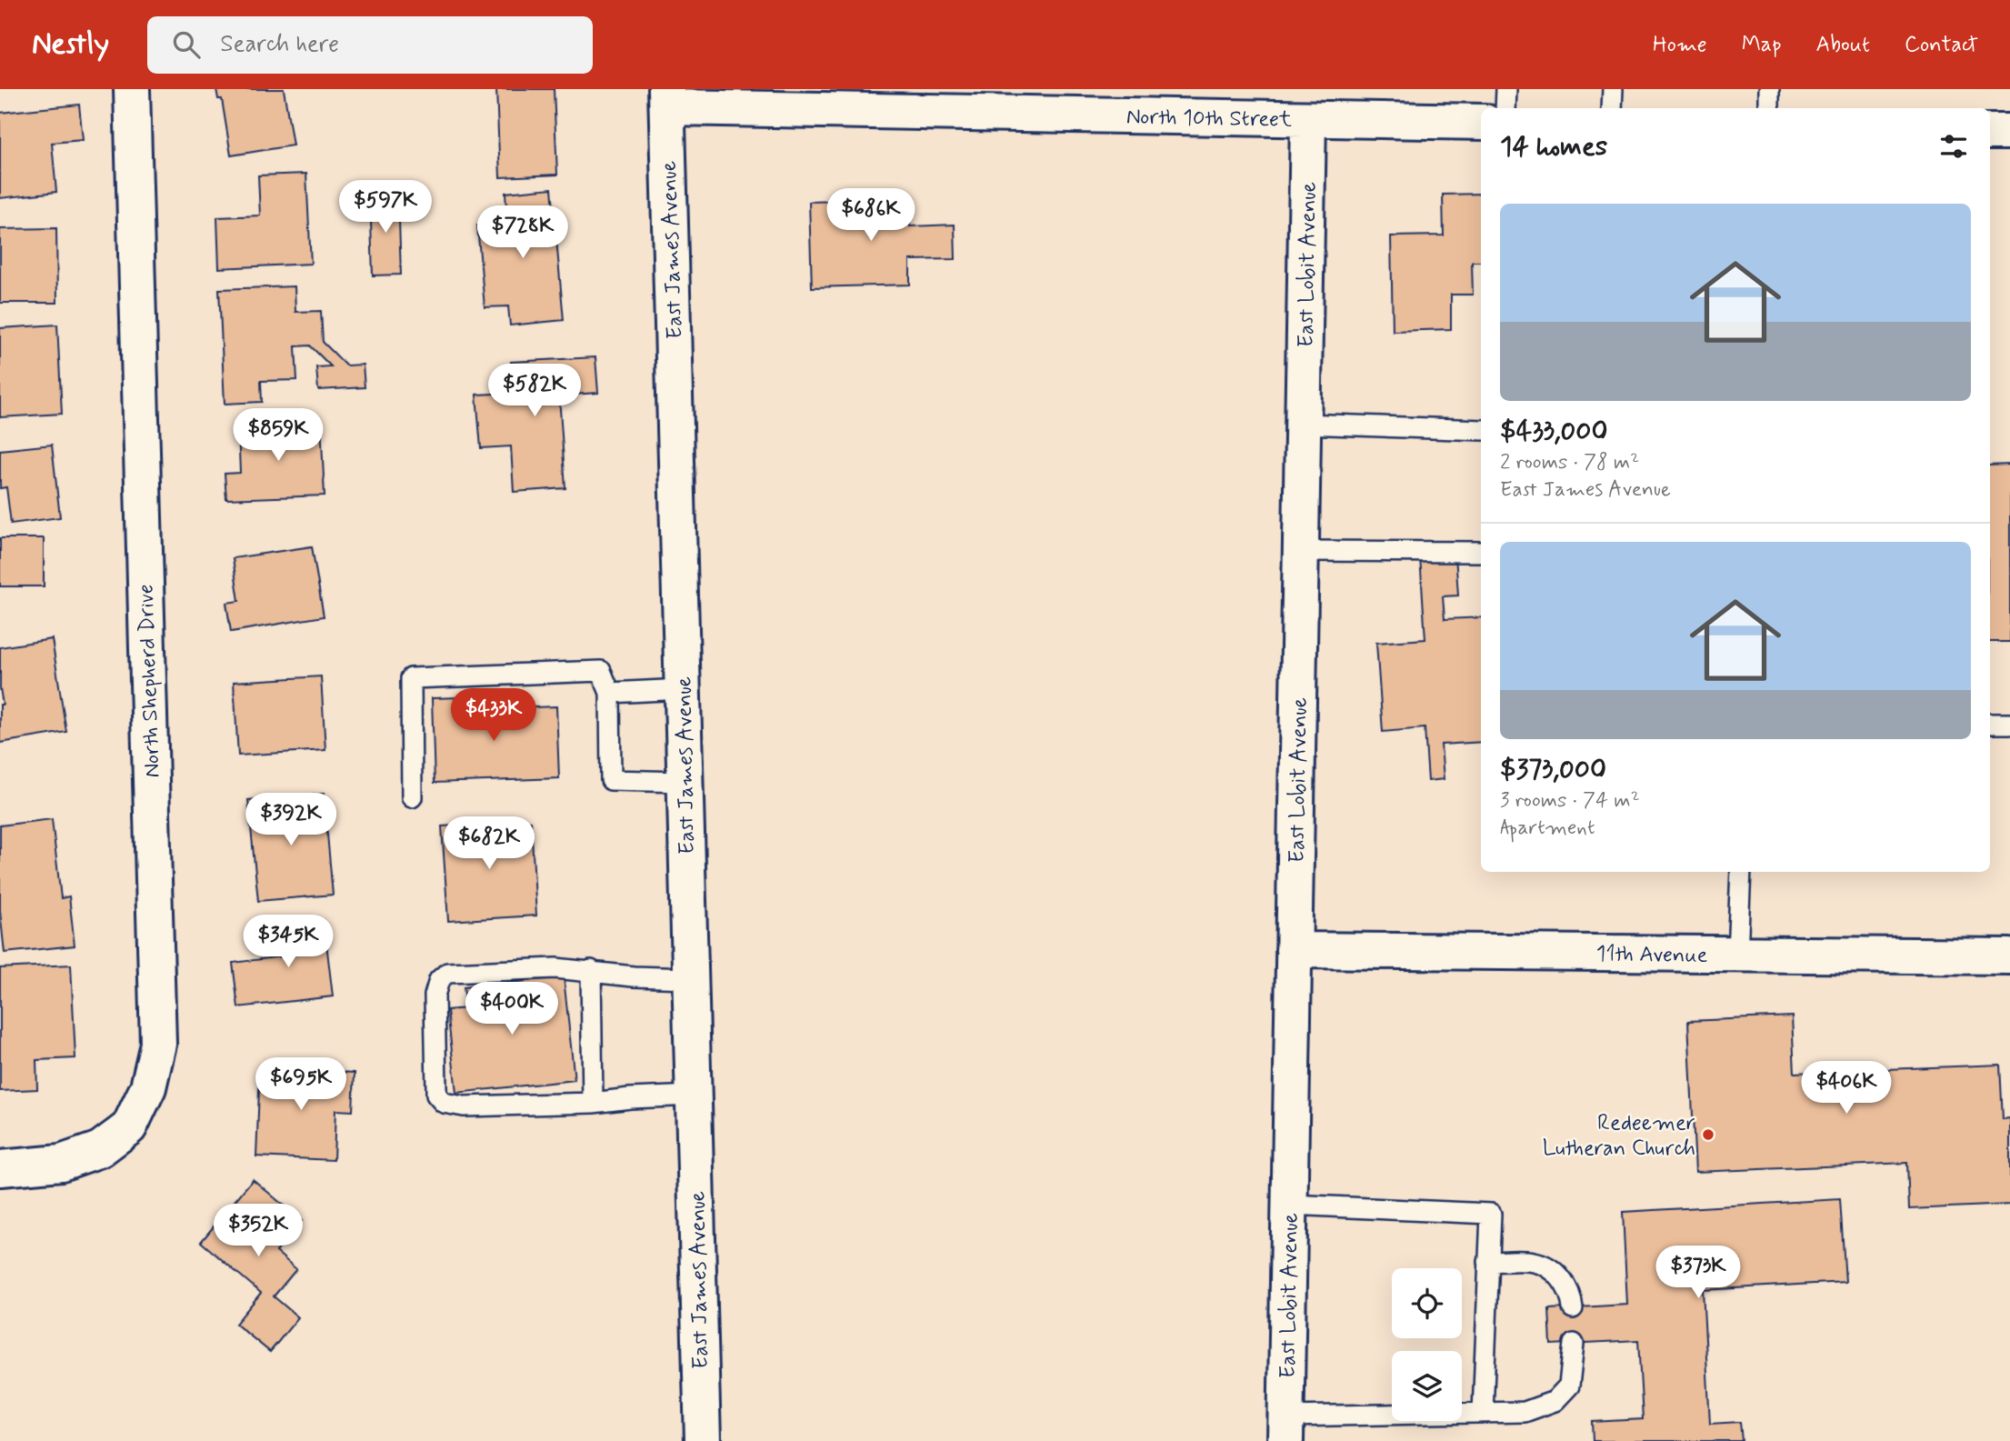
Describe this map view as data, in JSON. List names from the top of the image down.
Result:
{
  "streets": {
    "street": [
      "North 10th Street",
      "East James Avenue",
      "East Lobit Avenue",
      "North Shepherd Drive",
      "11th Avenue"
    ]
  },
  "crossings": [
    ["North 10th Street", "East James Avenue"],
    ["North 10th Street", "East Lobit Avenue"],
    ["East Lobit Avenue", "11th Avenue"]
  ],
  "places": ["Redeemer Lutheran Church"],
  "page": {
    "header": "Nestly",
    "search": "Search here",
    "nav": [
      "Home",
      "Map",
      "About",
      "Contact"
    ],
    "heading": "14 homes",
    "price": [
      "$597K",
      "$686K",
      "$728K",
      "$582K",
      "$859K",
      "$433K",
      "$392K",
      "$682K",
      "$345K",
      "$400K",
      "$695K",
      "$406K",
      "$352K",
      "$373K"
    ],
    "list": [
      {
        "name": "$433,000",
        "note": "2 rooms · 78 m² · East James Avenue"
      },
      {
        "name": "$373,000",
        "note": "3 rooms · 74 m² · Apartment"
      }
    ]
  }
}
